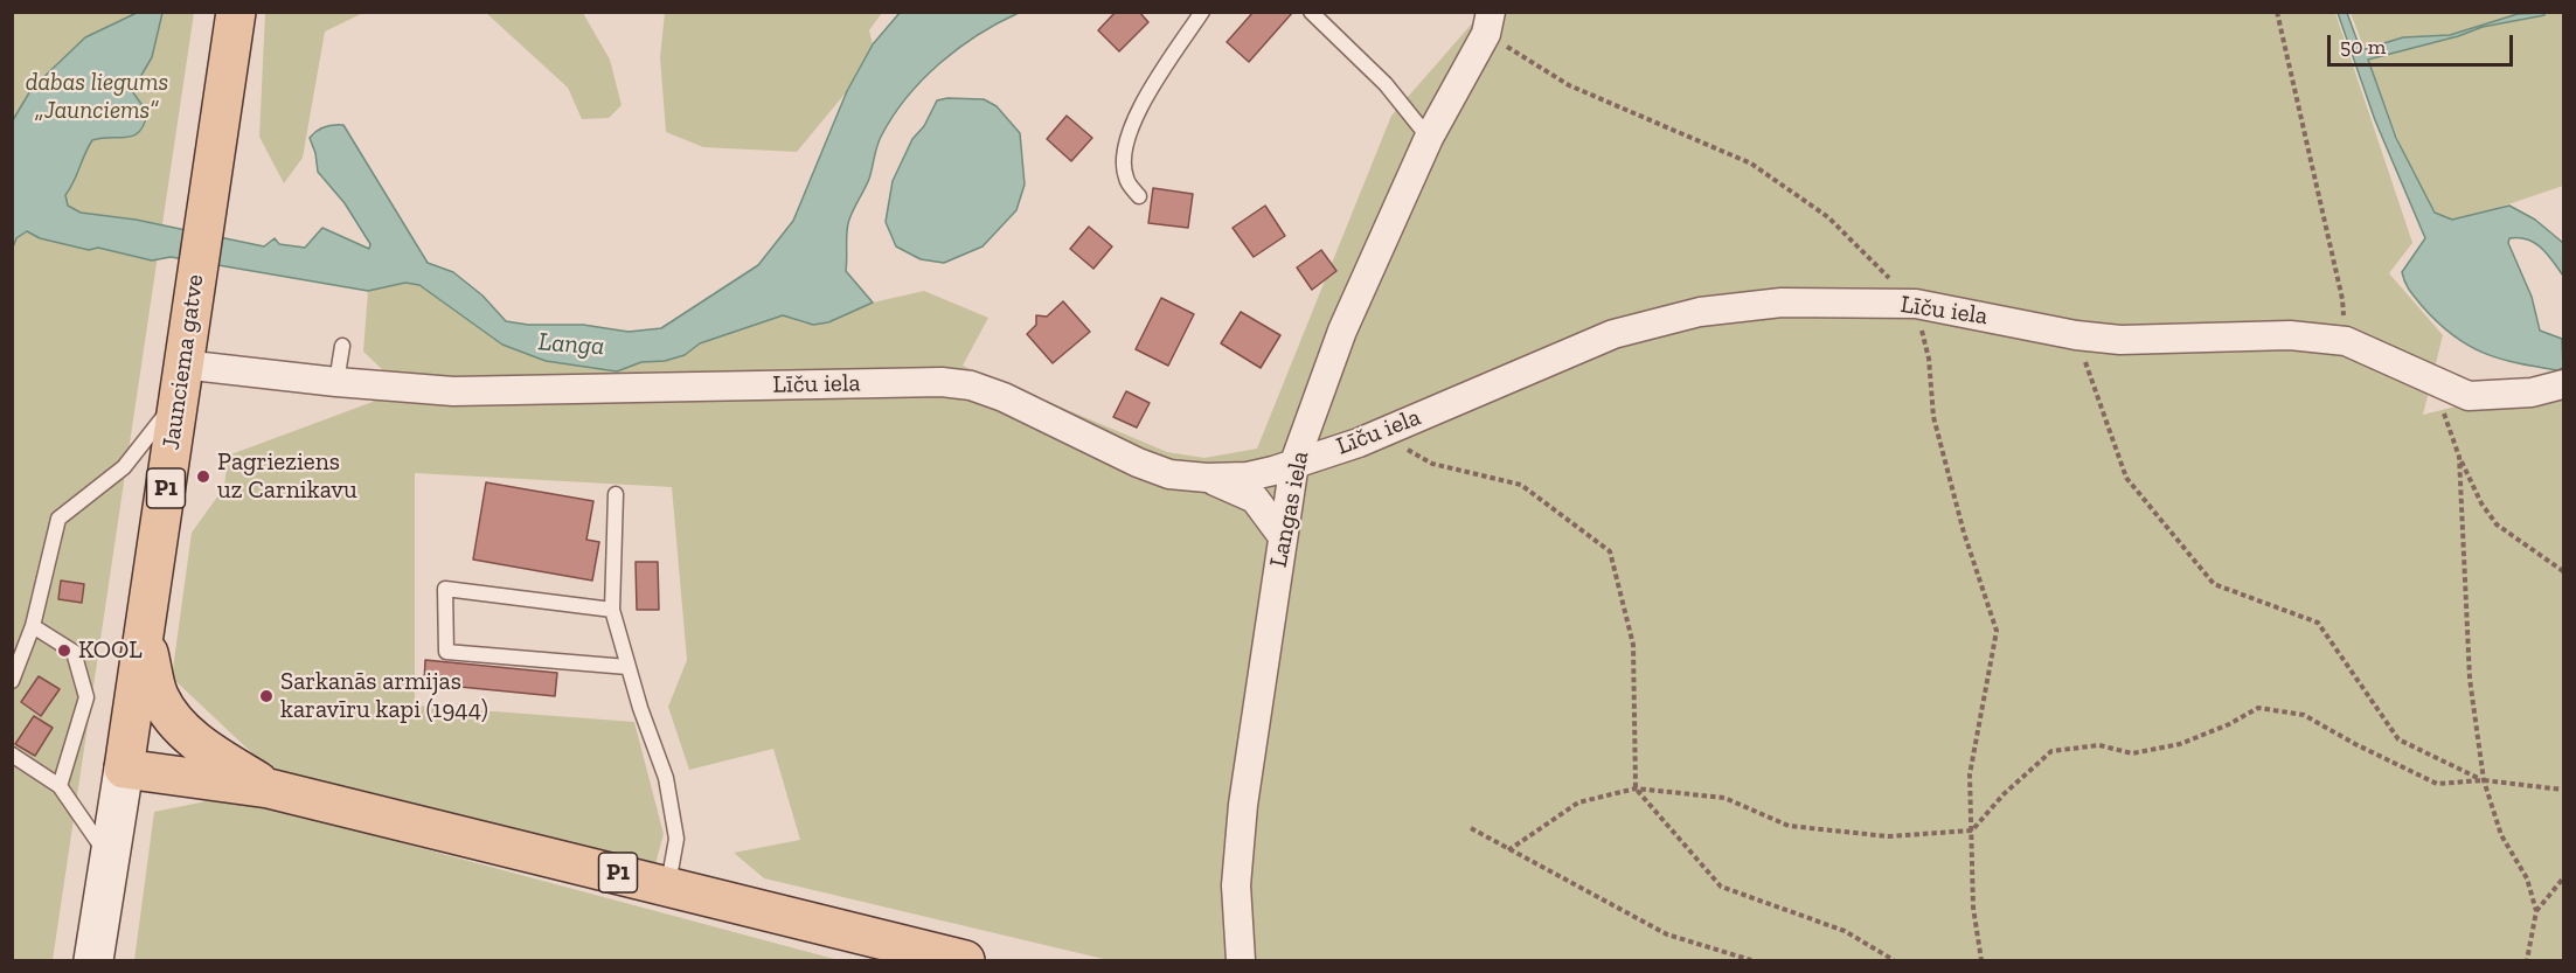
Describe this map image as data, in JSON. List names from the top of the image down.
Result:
{
  "streets": {
    "main road": ["Jaunciema gatve", "P1"],
    "street": ["Līču iela", "Langas iela"]
  },
  "crossings": [
    ["Līču iela", "Jaunciema gatve"],
    ["Līču iela", "Langas iela"],
    ["Jaunciema gatve", "P1"]
  ],
  "water": ["Langa"],
  "parks": ["dabas liegums „Jaunciems”"],
  "places": ["Pagrieziens uz Carnikavu", "KOOL", "Sarkanās armijas karavīru kapi (1944)"],
  "scale_bar": "50 m"
}
